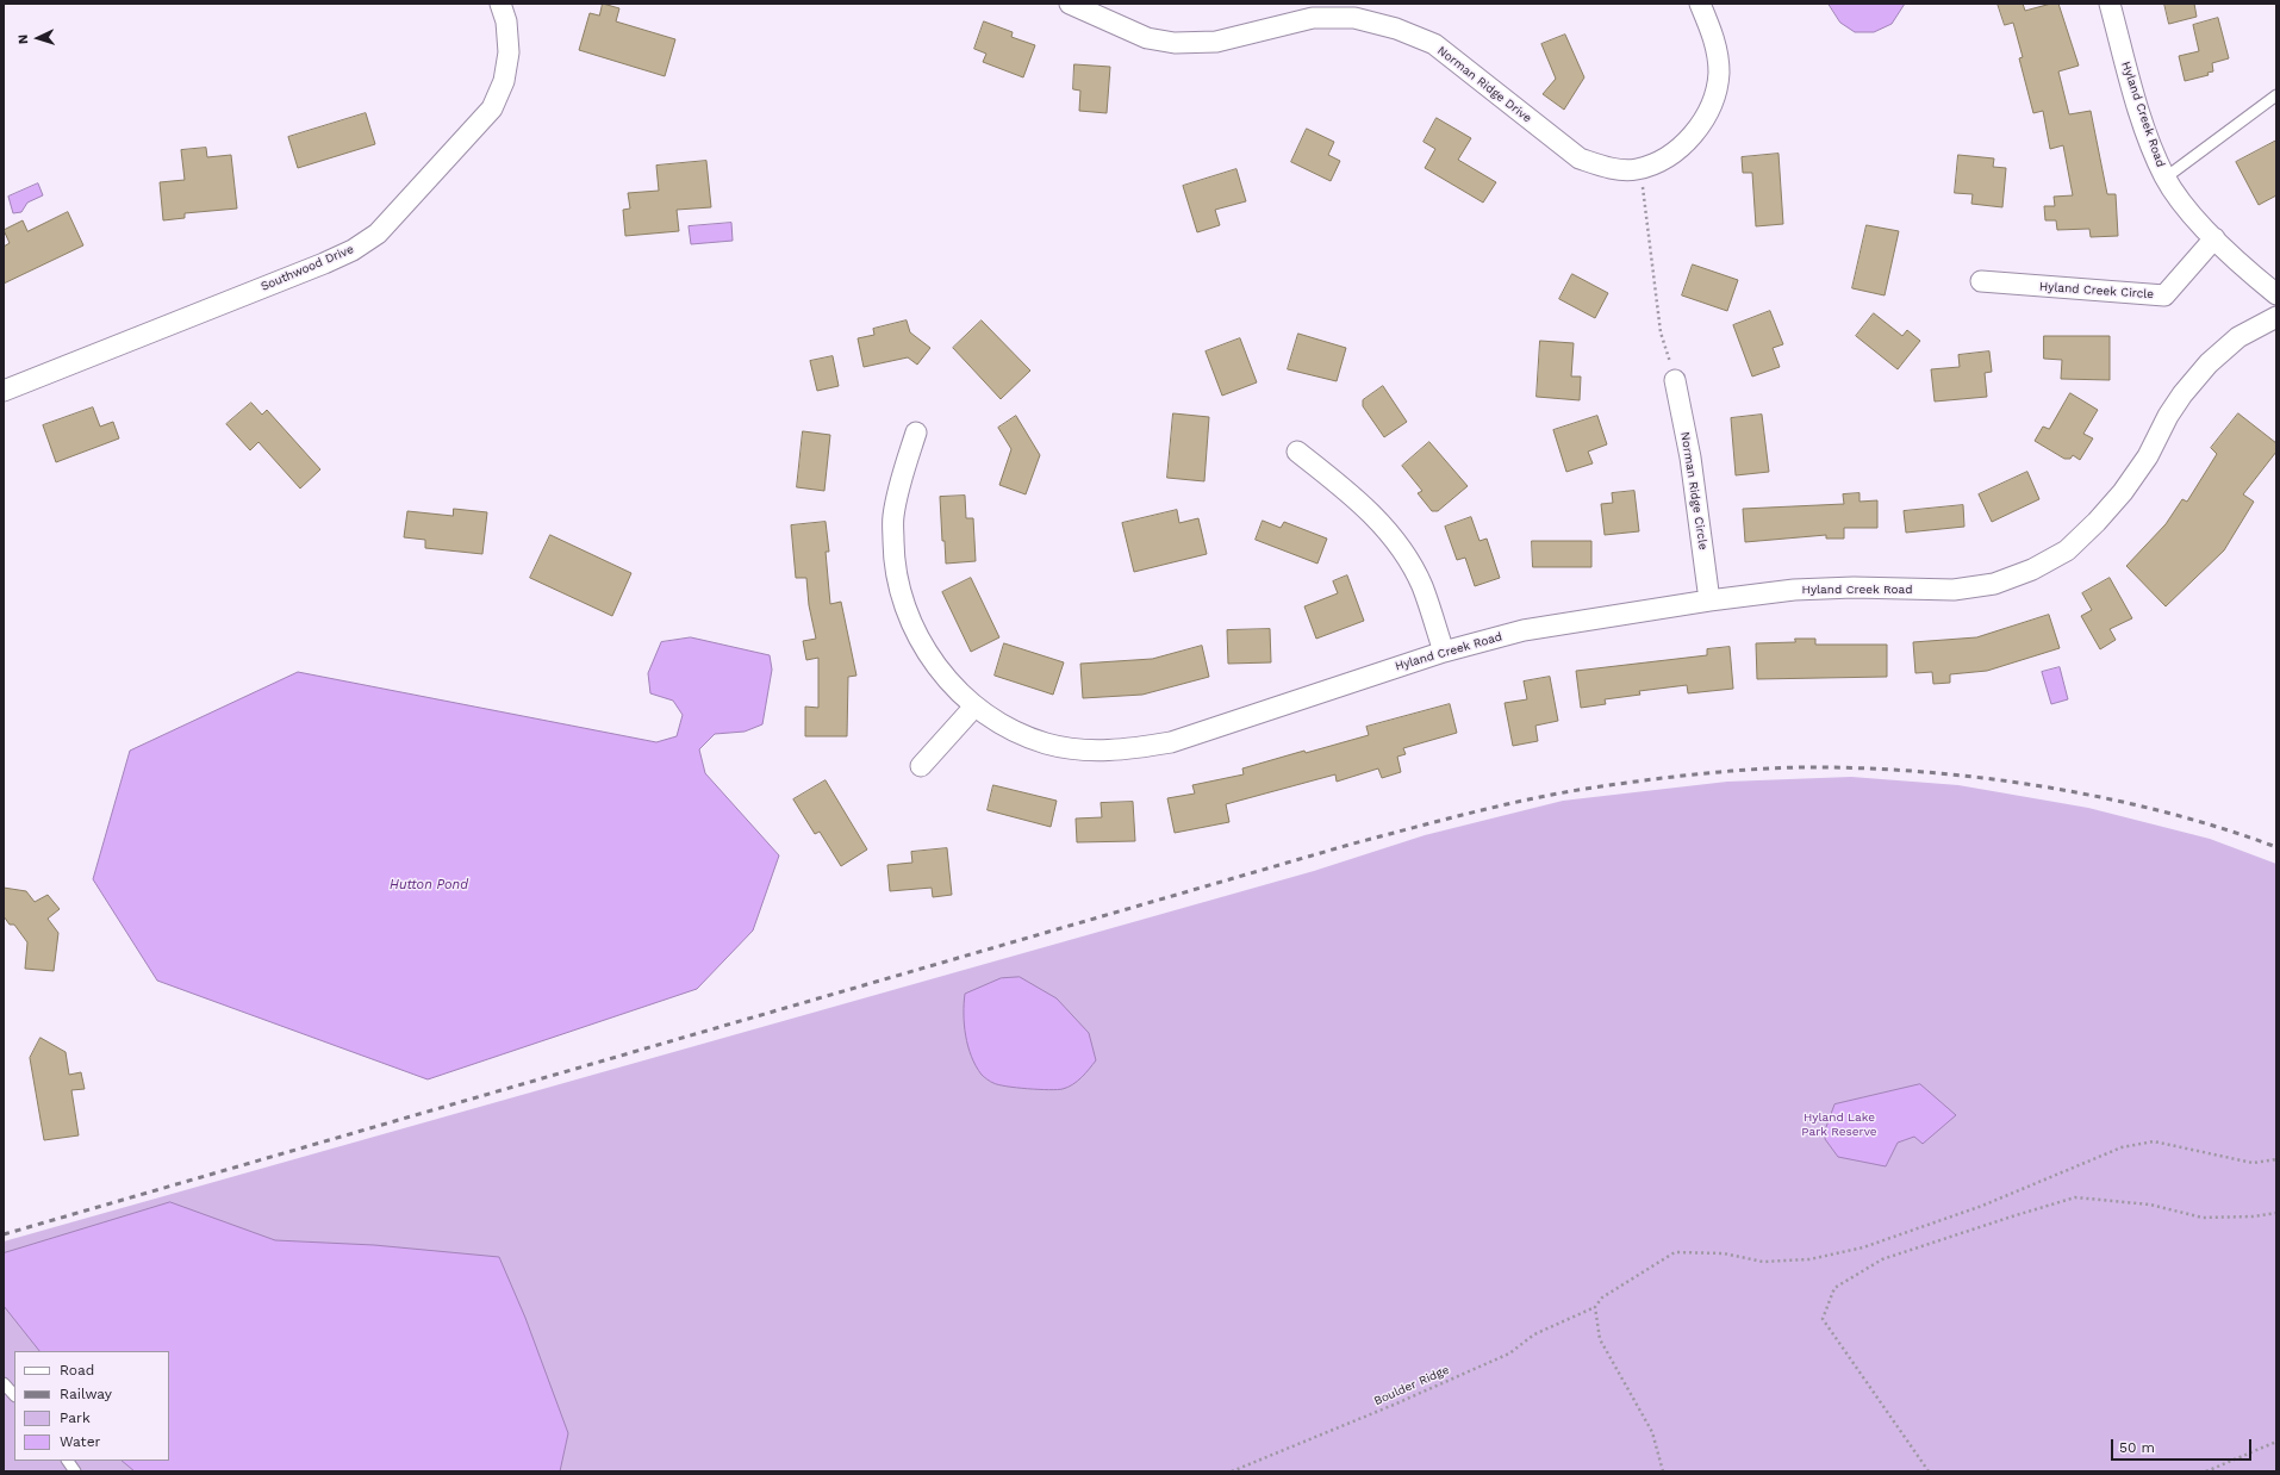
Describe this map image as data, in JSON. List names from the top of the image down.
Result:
{
  "streets": {
    "street": [
      "Norman Ridge Drive",
      "Hyland Creek Road",
      "Southwood Drive",
      "Hyland Creek Circle",
      "Norman Ridge Circle"
    ],
    "path": ["Boulder Ridge"]
  },
  "crossings": [
    ["Hyland Creek Road", "Hyland Creek Circle"],
    ["Hyland Creek Road", "Norman Ridge Circle"]
  ],
  "water": ["Hutton Pond"],
  "parks": ["Hyland Lake Park Reserve"],
  "legend": [
    "Road",
    "Railway",
    "Park",
    "Water"
  ],
  "scale_bar": "50 m",
  "north": "left"
}
